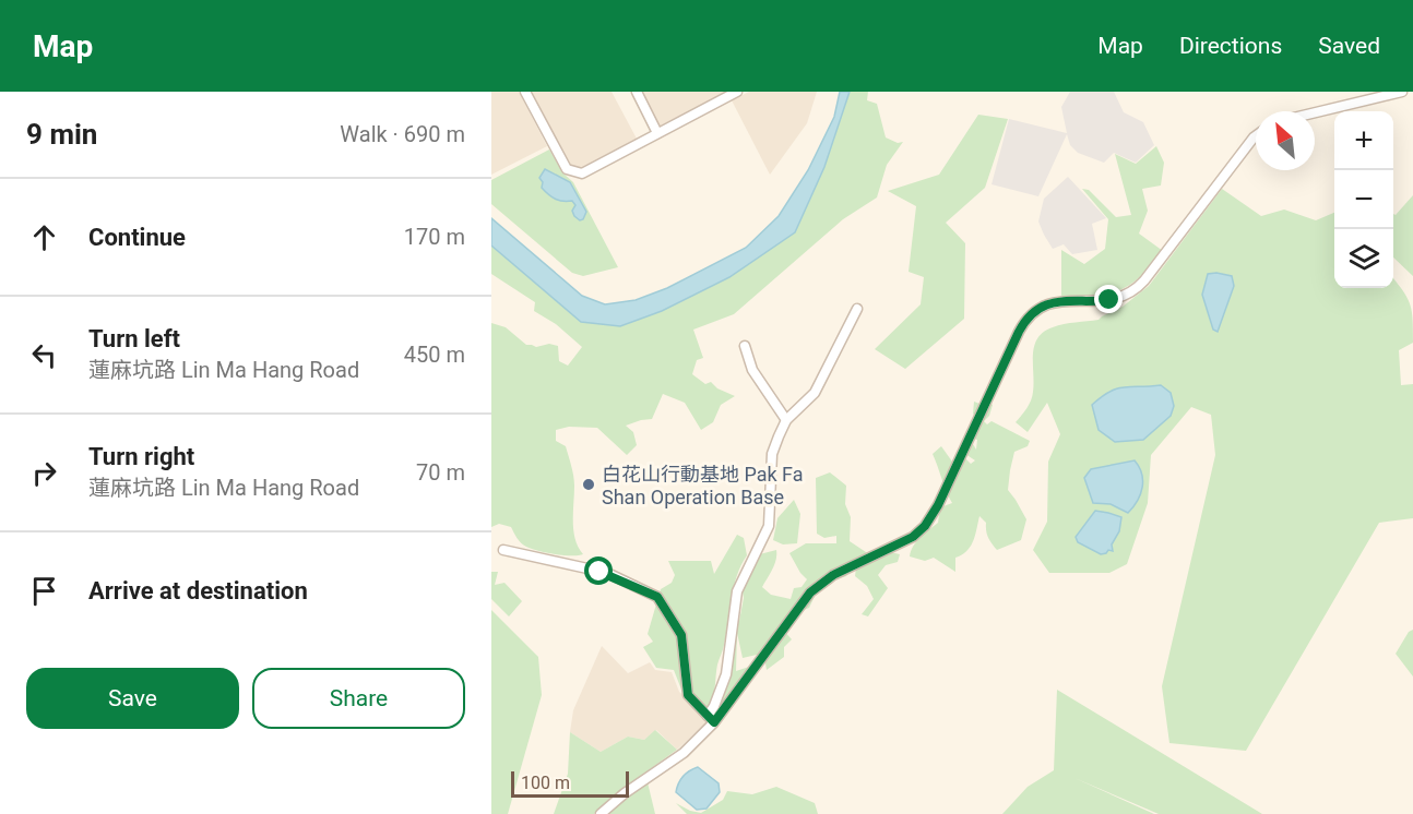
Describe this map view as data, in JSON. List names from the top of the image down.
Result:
{
  "places": ["白花山行動基地 Pak Fa Shan Operation Base"],
  "scale_bar": "100 m",
  "north": "top left",
  "page": {
    "header": "Map",
    "nav": ["Map", "Directions", "Saved"],
    "heading": ["9 min", "Walk · 690 m"],
    "map_buttons": ["+", "−"],
    "list": [
      ["Continue", "170 m"],
      ["Turn left", "蓮麻坑路 Lin Ma Hang Road", "450 m"],
      ["Turn right", "蓮麻坑路 Lin Ma Hang Road", "70 m"],
      "Arrive at destination"
    ],
    "buttons": ["Save", "Share"],
    "scale": "100 m"
  }
}
